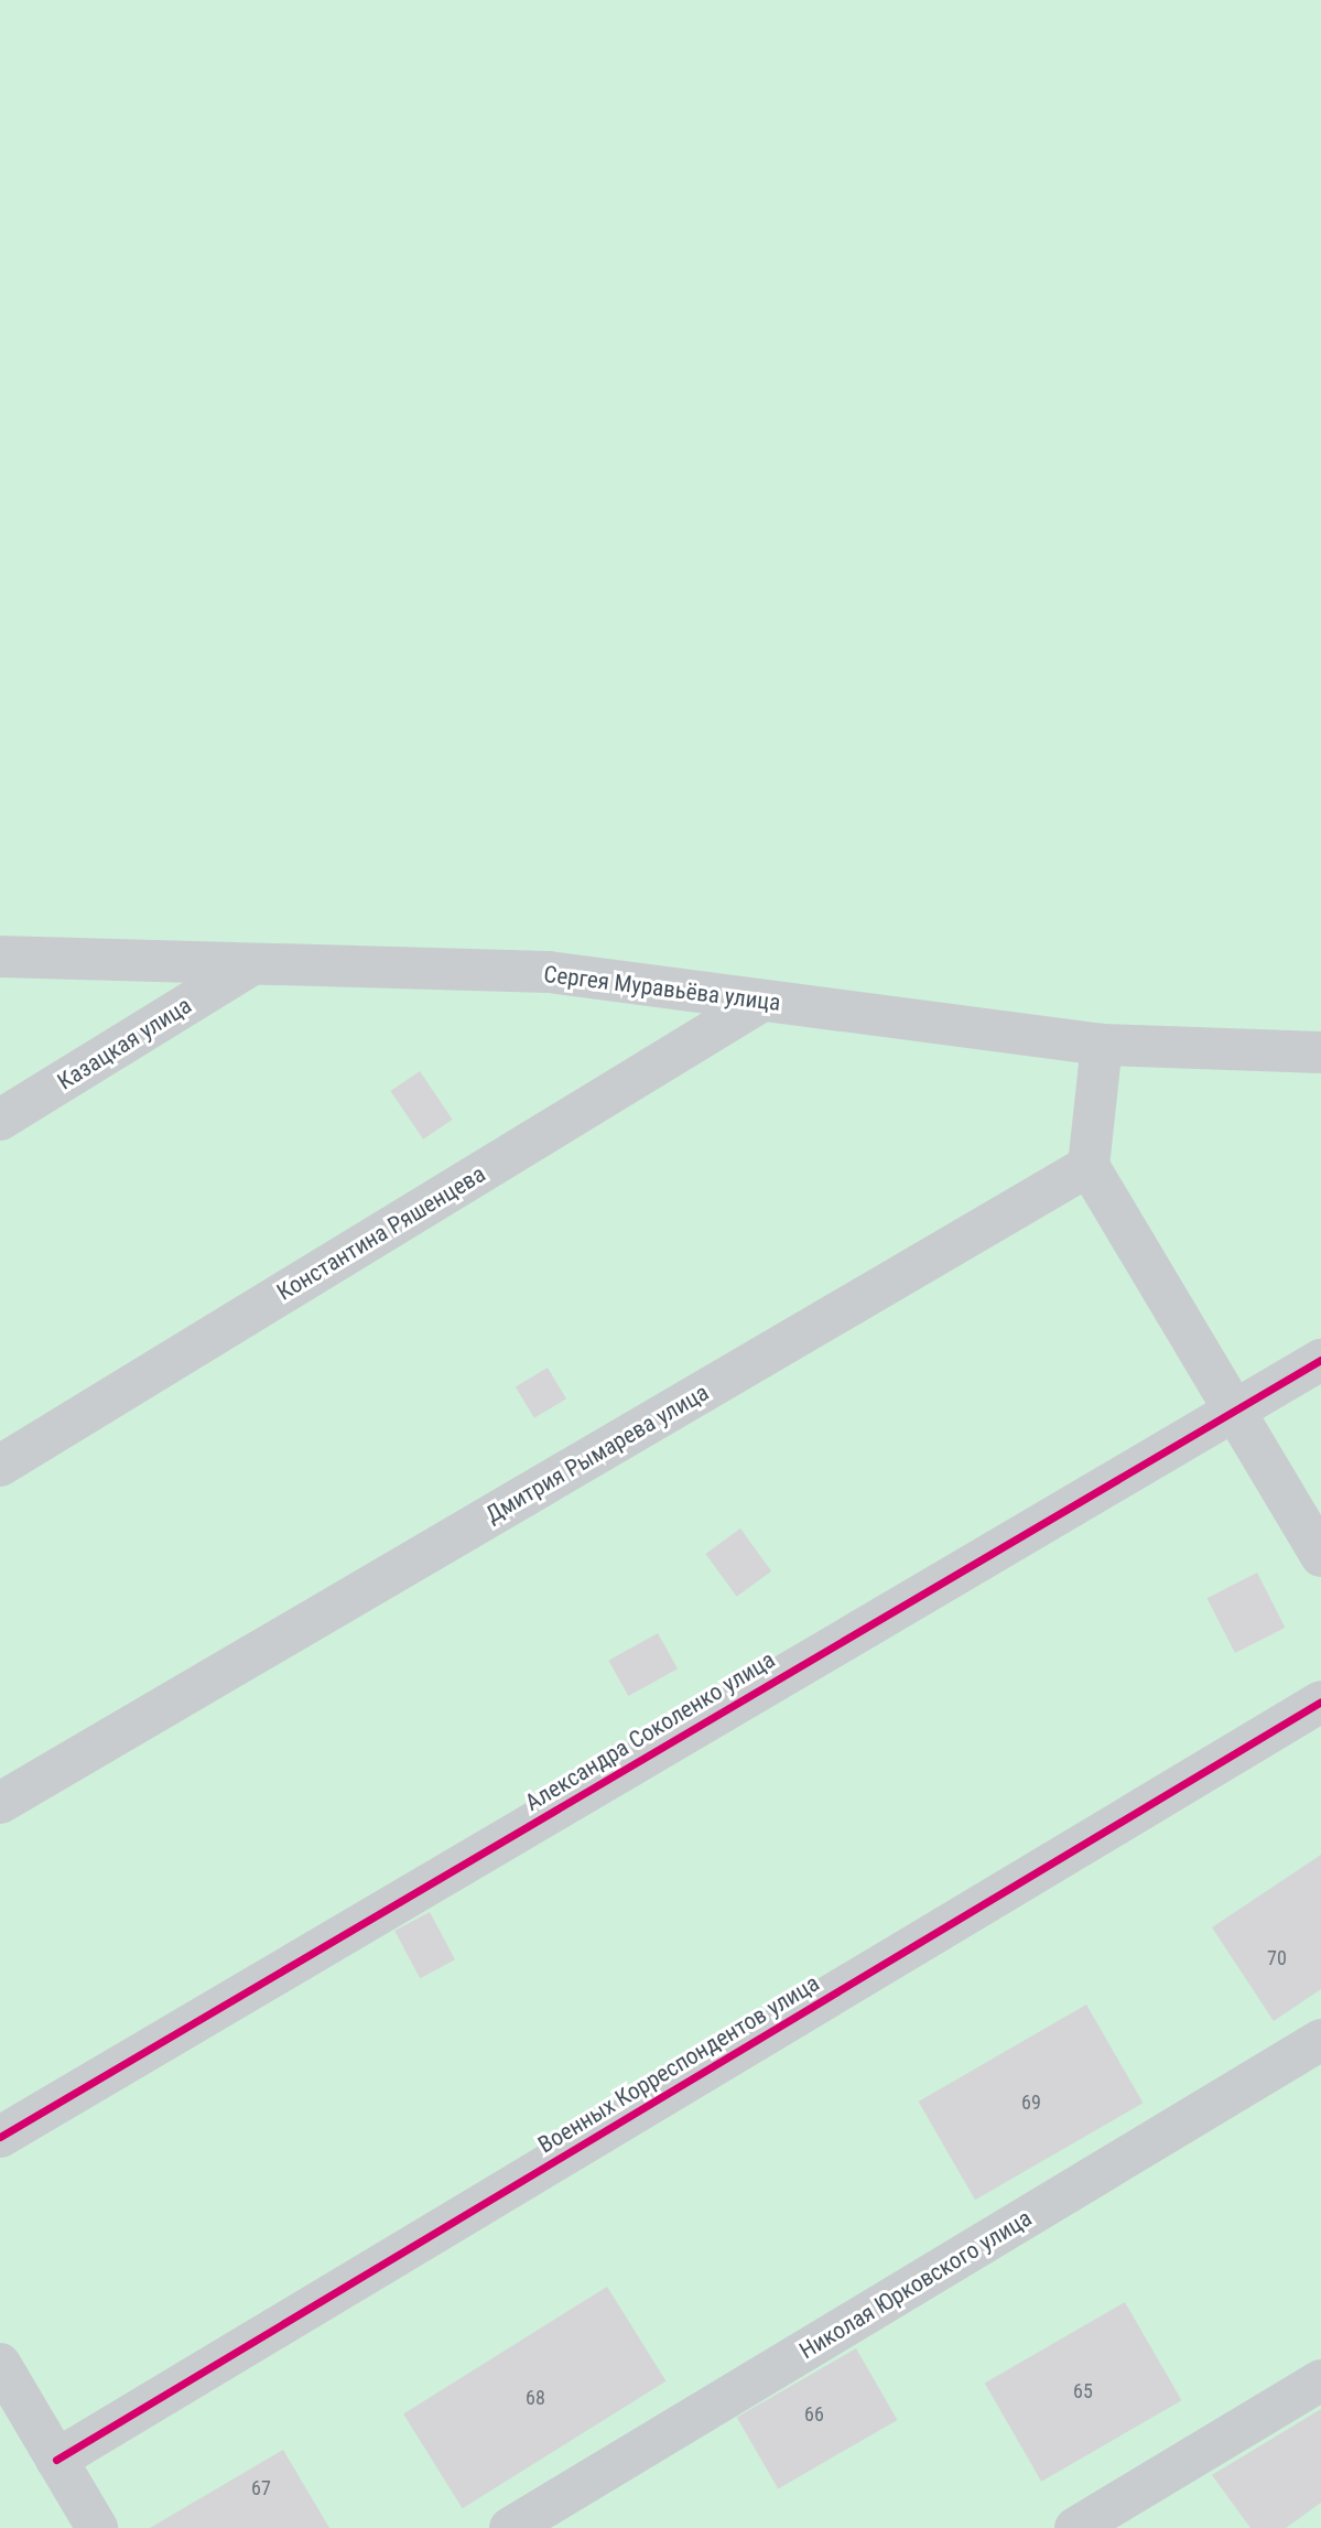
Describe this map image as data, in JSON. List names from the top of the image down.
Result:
{
  "streets": {
    "street": [
      "Сергея Муравьёва улица",
      "Казацкая улица",
      "Константина Ряшенцева",
      "Дмитрия Рымарева улица",
      "Александра Соколенко улица",
      "Военных Корреспондентов улица",
      "Николая Юрковского улица"
    ]
  },
  "crossings": [
    ["Сергея Муравьёва улица", "Казацкая улица"],
    ["Сергея Муравьёва улица", "Константина Ряшенцева"]
  ],
  "house_numbers": [
    "70",
    "69",
    "65",
    "68",
    "66",
    "67"
  ]
}
